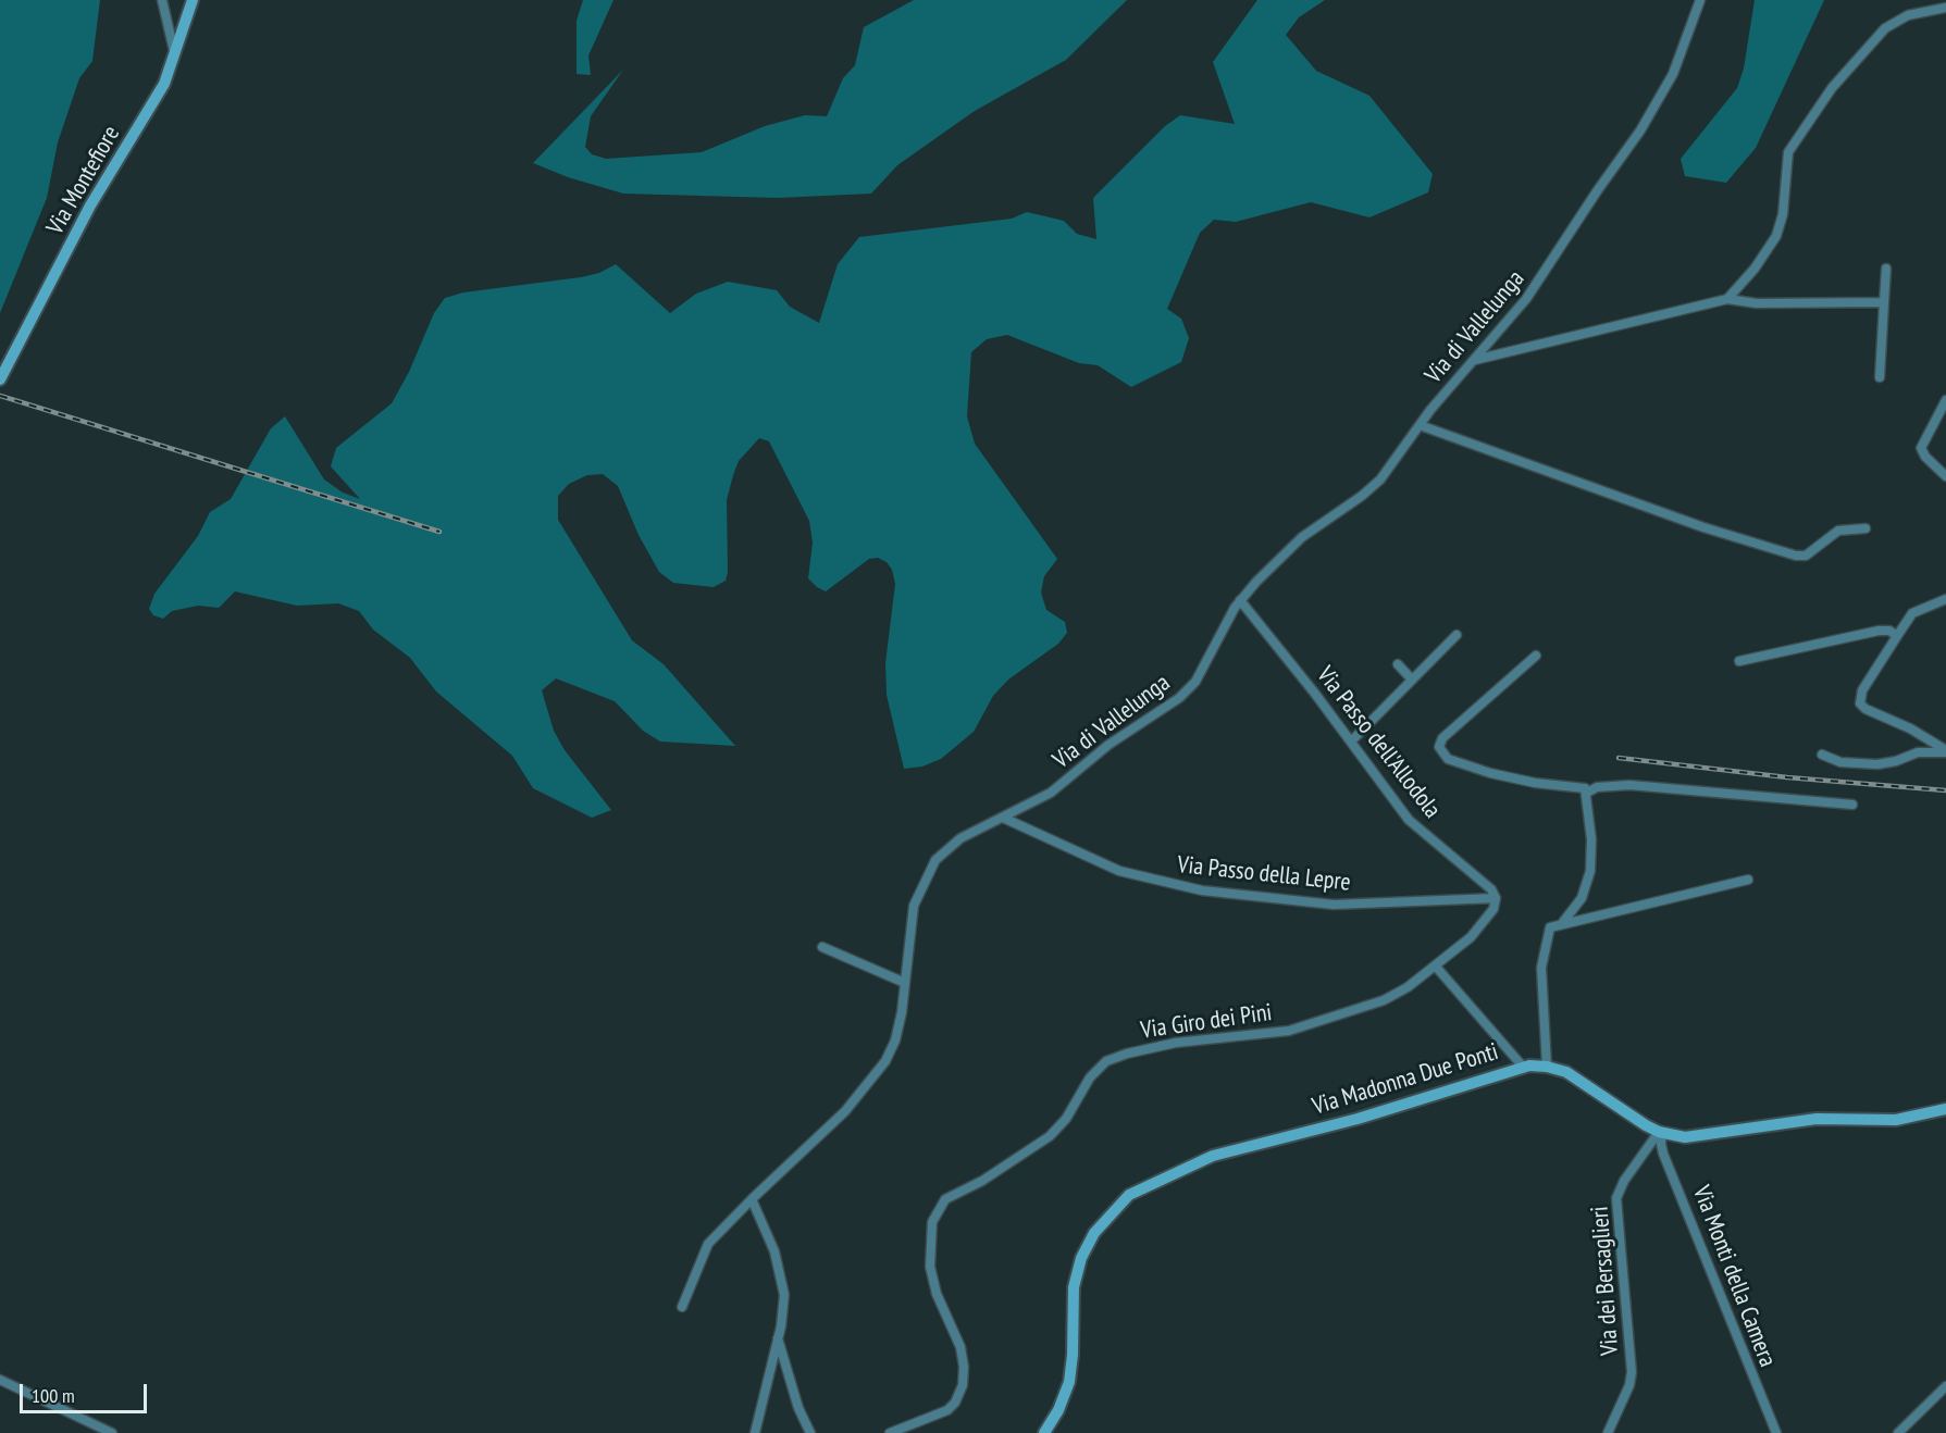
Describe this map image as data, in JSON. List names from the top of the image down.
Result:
{
  "streets": {
    "main road": ["Via Montefiore", "Via Madonna Due Ponti"],
    "street": [
      "Via di Vallelunga",
      "Via Passo dell'Allodola",
      "Via Passo della Lepre",
      "Via Giro dei Pini",
      "Via Monti della Camera",
      "Via dei Bersaglieri"
    ]
  },
  "crossings": [
    ["Via di Vallelunga", "Via Passo dell'Allodola"],
    ["Via di Vallelunga", "Via Passo della Lepre"],
    ["Via Passo dell'Allodola", "Via Passo della Lepre"],
    ["Via Passo dell'Allodola", "Via Giro dei Pini"],
    ["Via Passo della Lepre", "Via Giro dei Pini"],
    ["Via Madonna Due Ponti", "Via Monti della Camera"],
    ["Via Madonna Due Ponti", "Via dei Bersaglieri"],
    ["Via Monti della Camera", "Via dei Bersaglieri"]
  ],
  "scale_bar": "100 m"
}
